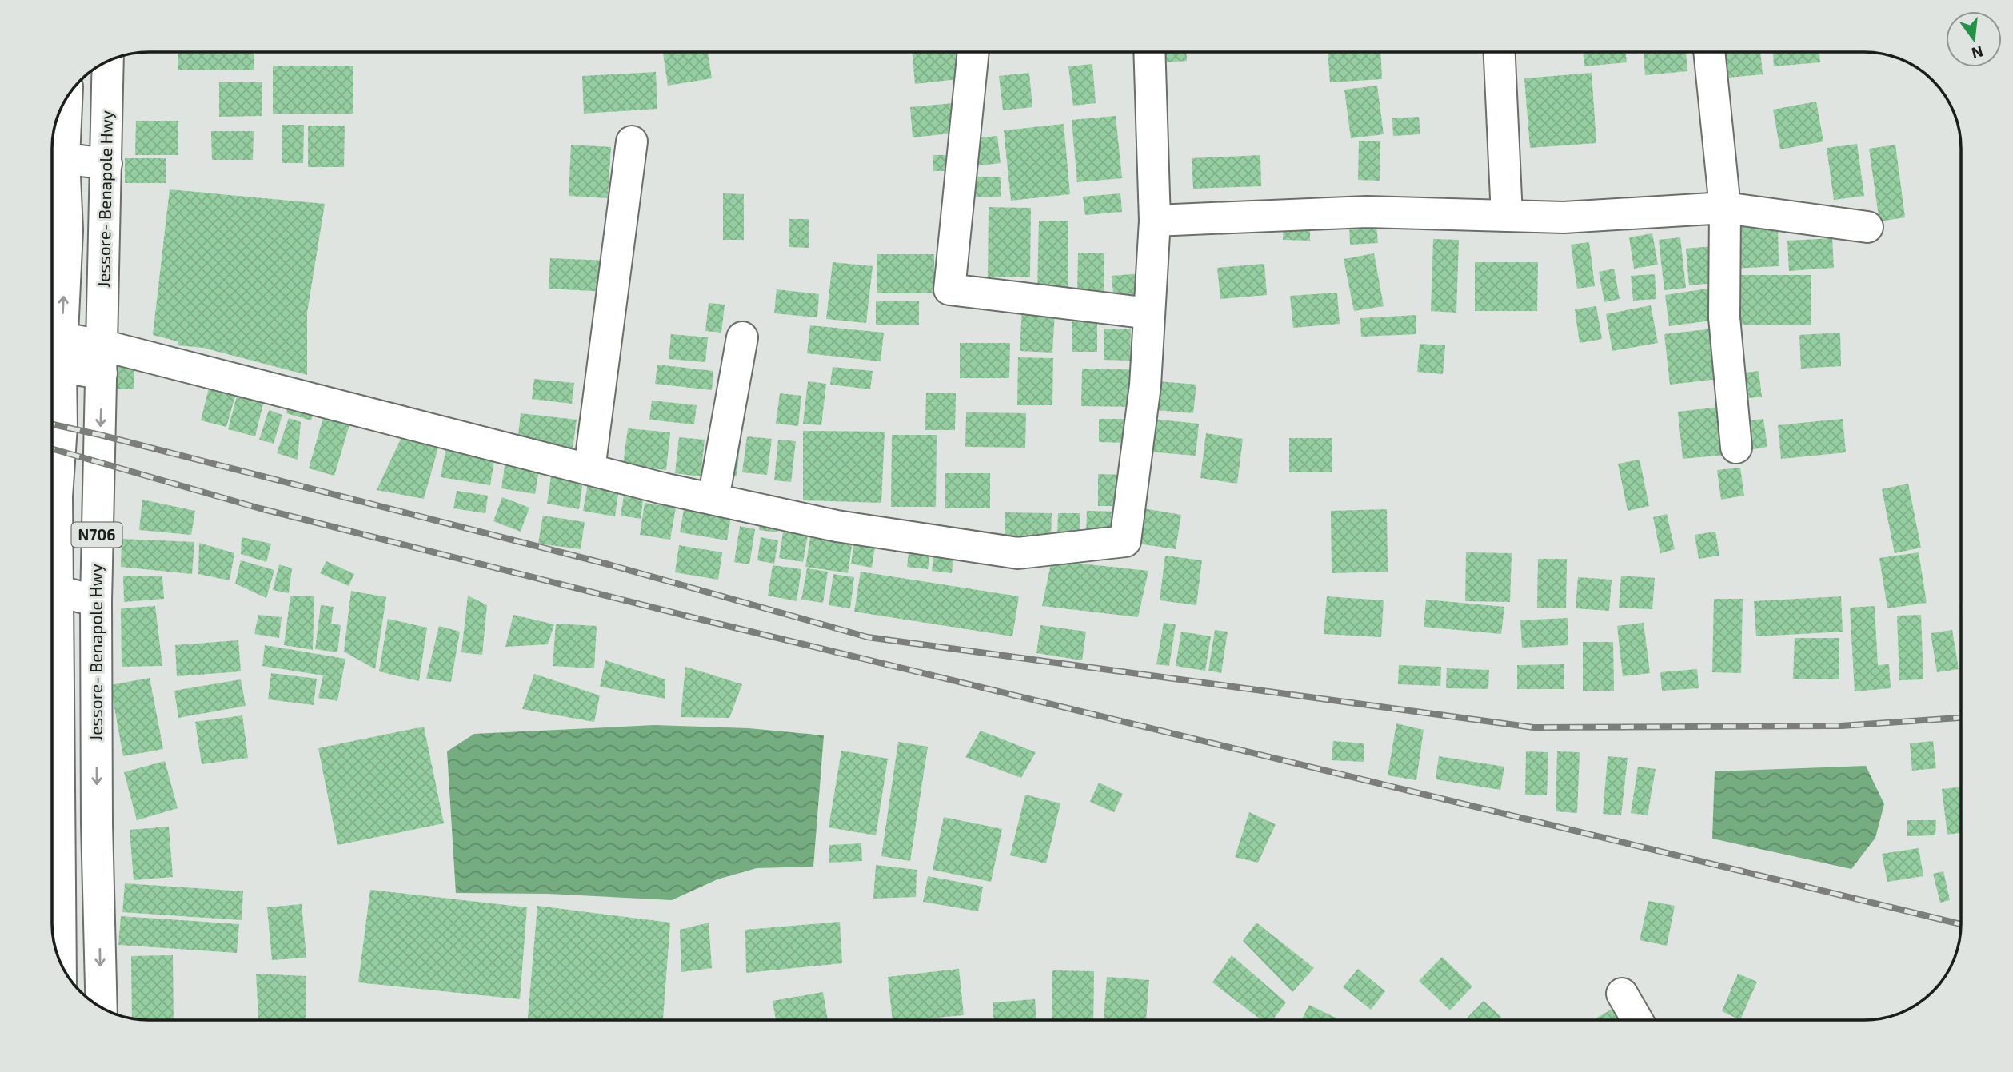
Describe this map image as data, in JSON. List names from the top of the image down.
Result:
{
  "streets": {
    "main road": ["Jessore- Benapole Hwy", "N706"]
  },
  "north": "bottom"
}
